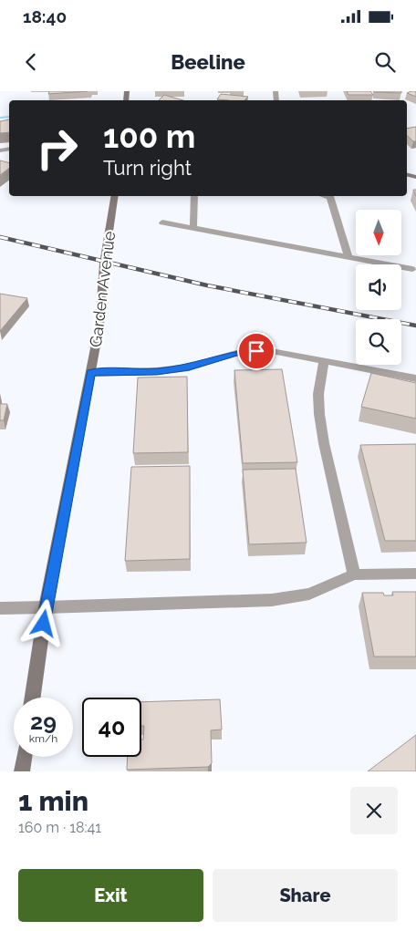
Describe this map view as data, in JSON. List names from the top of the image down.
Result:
{
  "streets": {
    "street": ["Garden Avenue"]
  },
  "north": "bottom",
  "page": {
    "status": "18:40",
    "header": "Beeline",
    "turn": ["100 m", "Turn right"],
    "speed": "29 km/h",
    "limit": "40",
    "heading": ["1 min", "160 m · 18:41"],
    "buttons": ["Exit", "Share"]
  }
}
